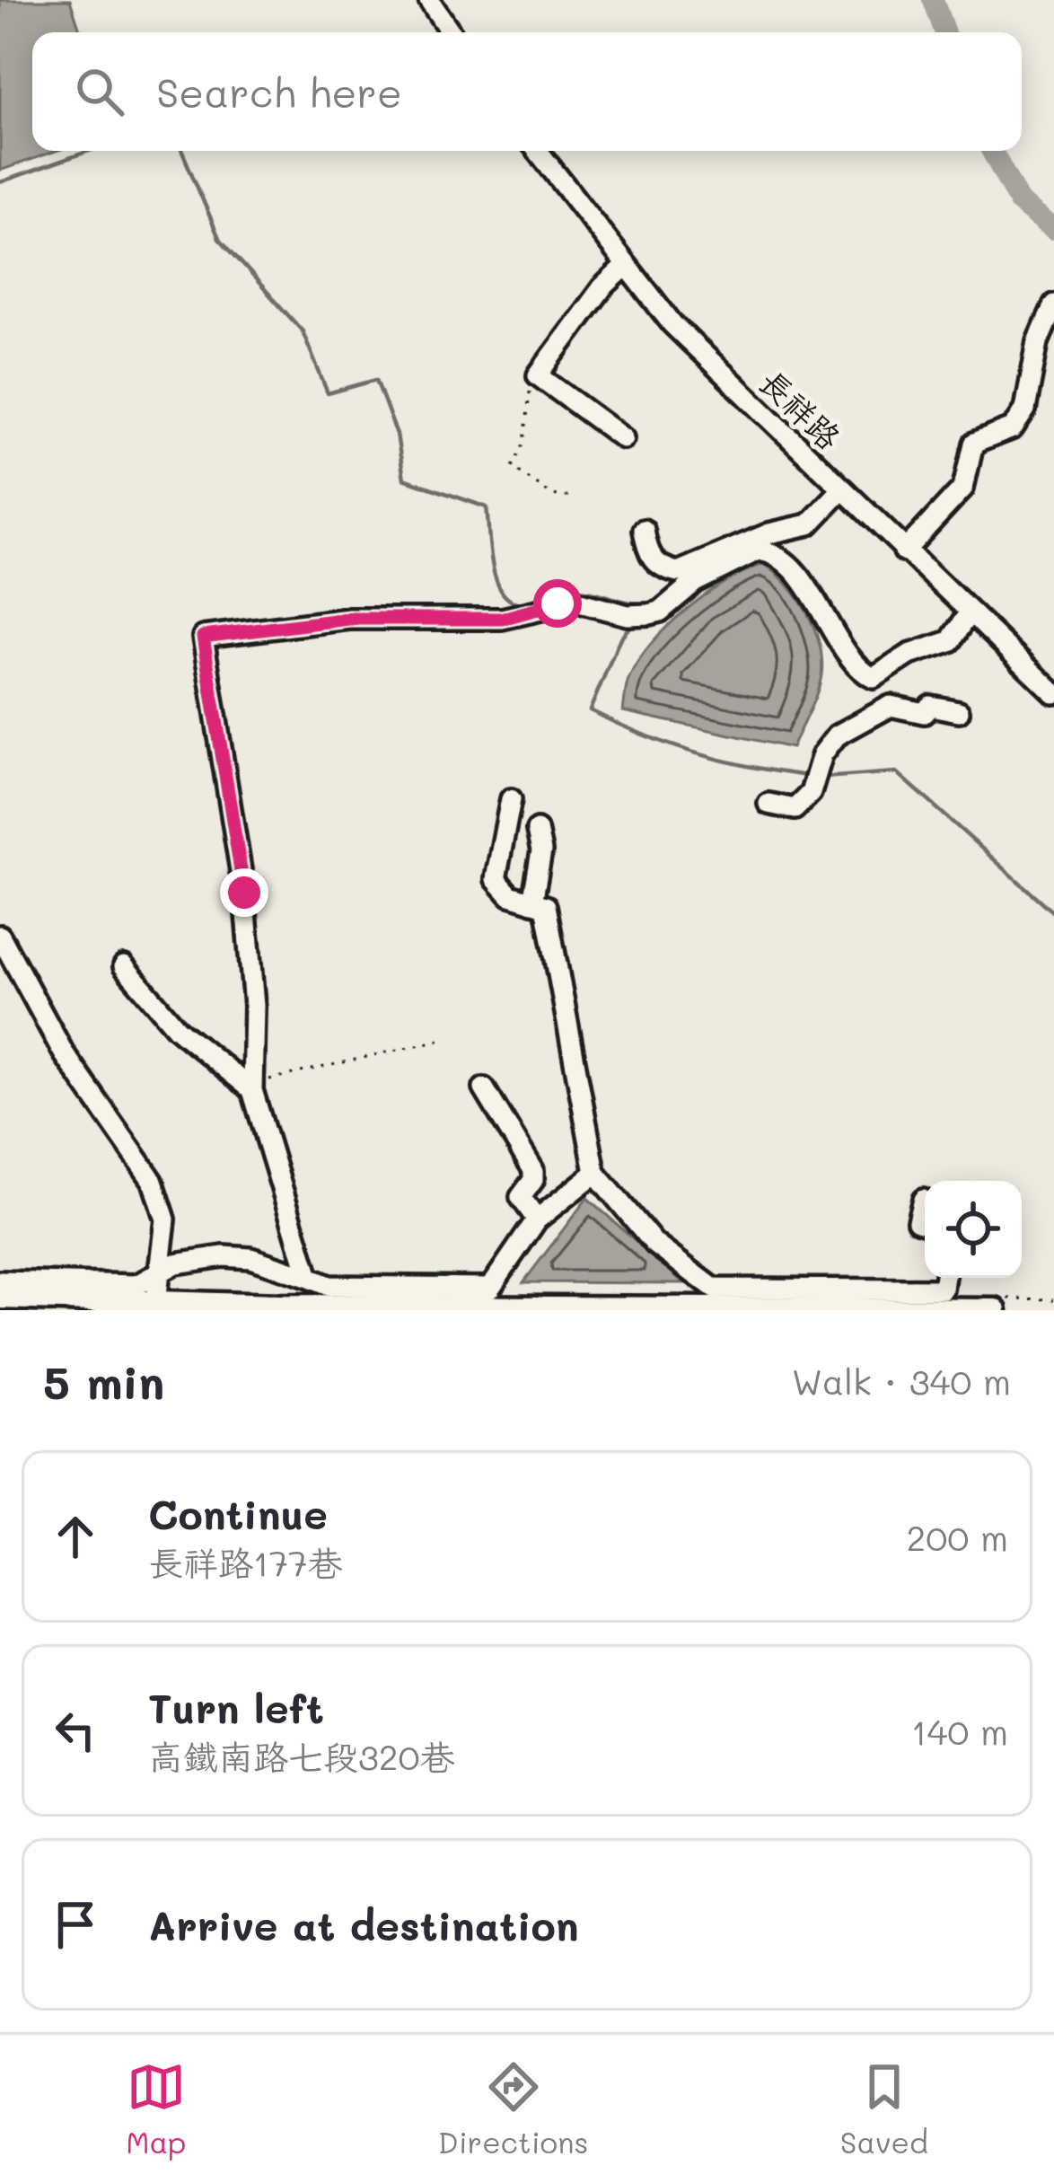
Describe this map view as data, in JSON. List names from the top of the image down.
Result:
{
  "streets": {
    "street": ["長祥路"]
  },
  "page": {
    "search": "Search here",
    "heading": ["5 min", "Walk · 340 m"],
    "list": [
      ["Continue", "長祥路177巷", "200 m"],
      ["Turn left", "高鐵南路七段320巷", "140 m"],
      "Arrive at destination"
    ],
    "nav": ["Map", "Directions", "Saved"]
  }
}
